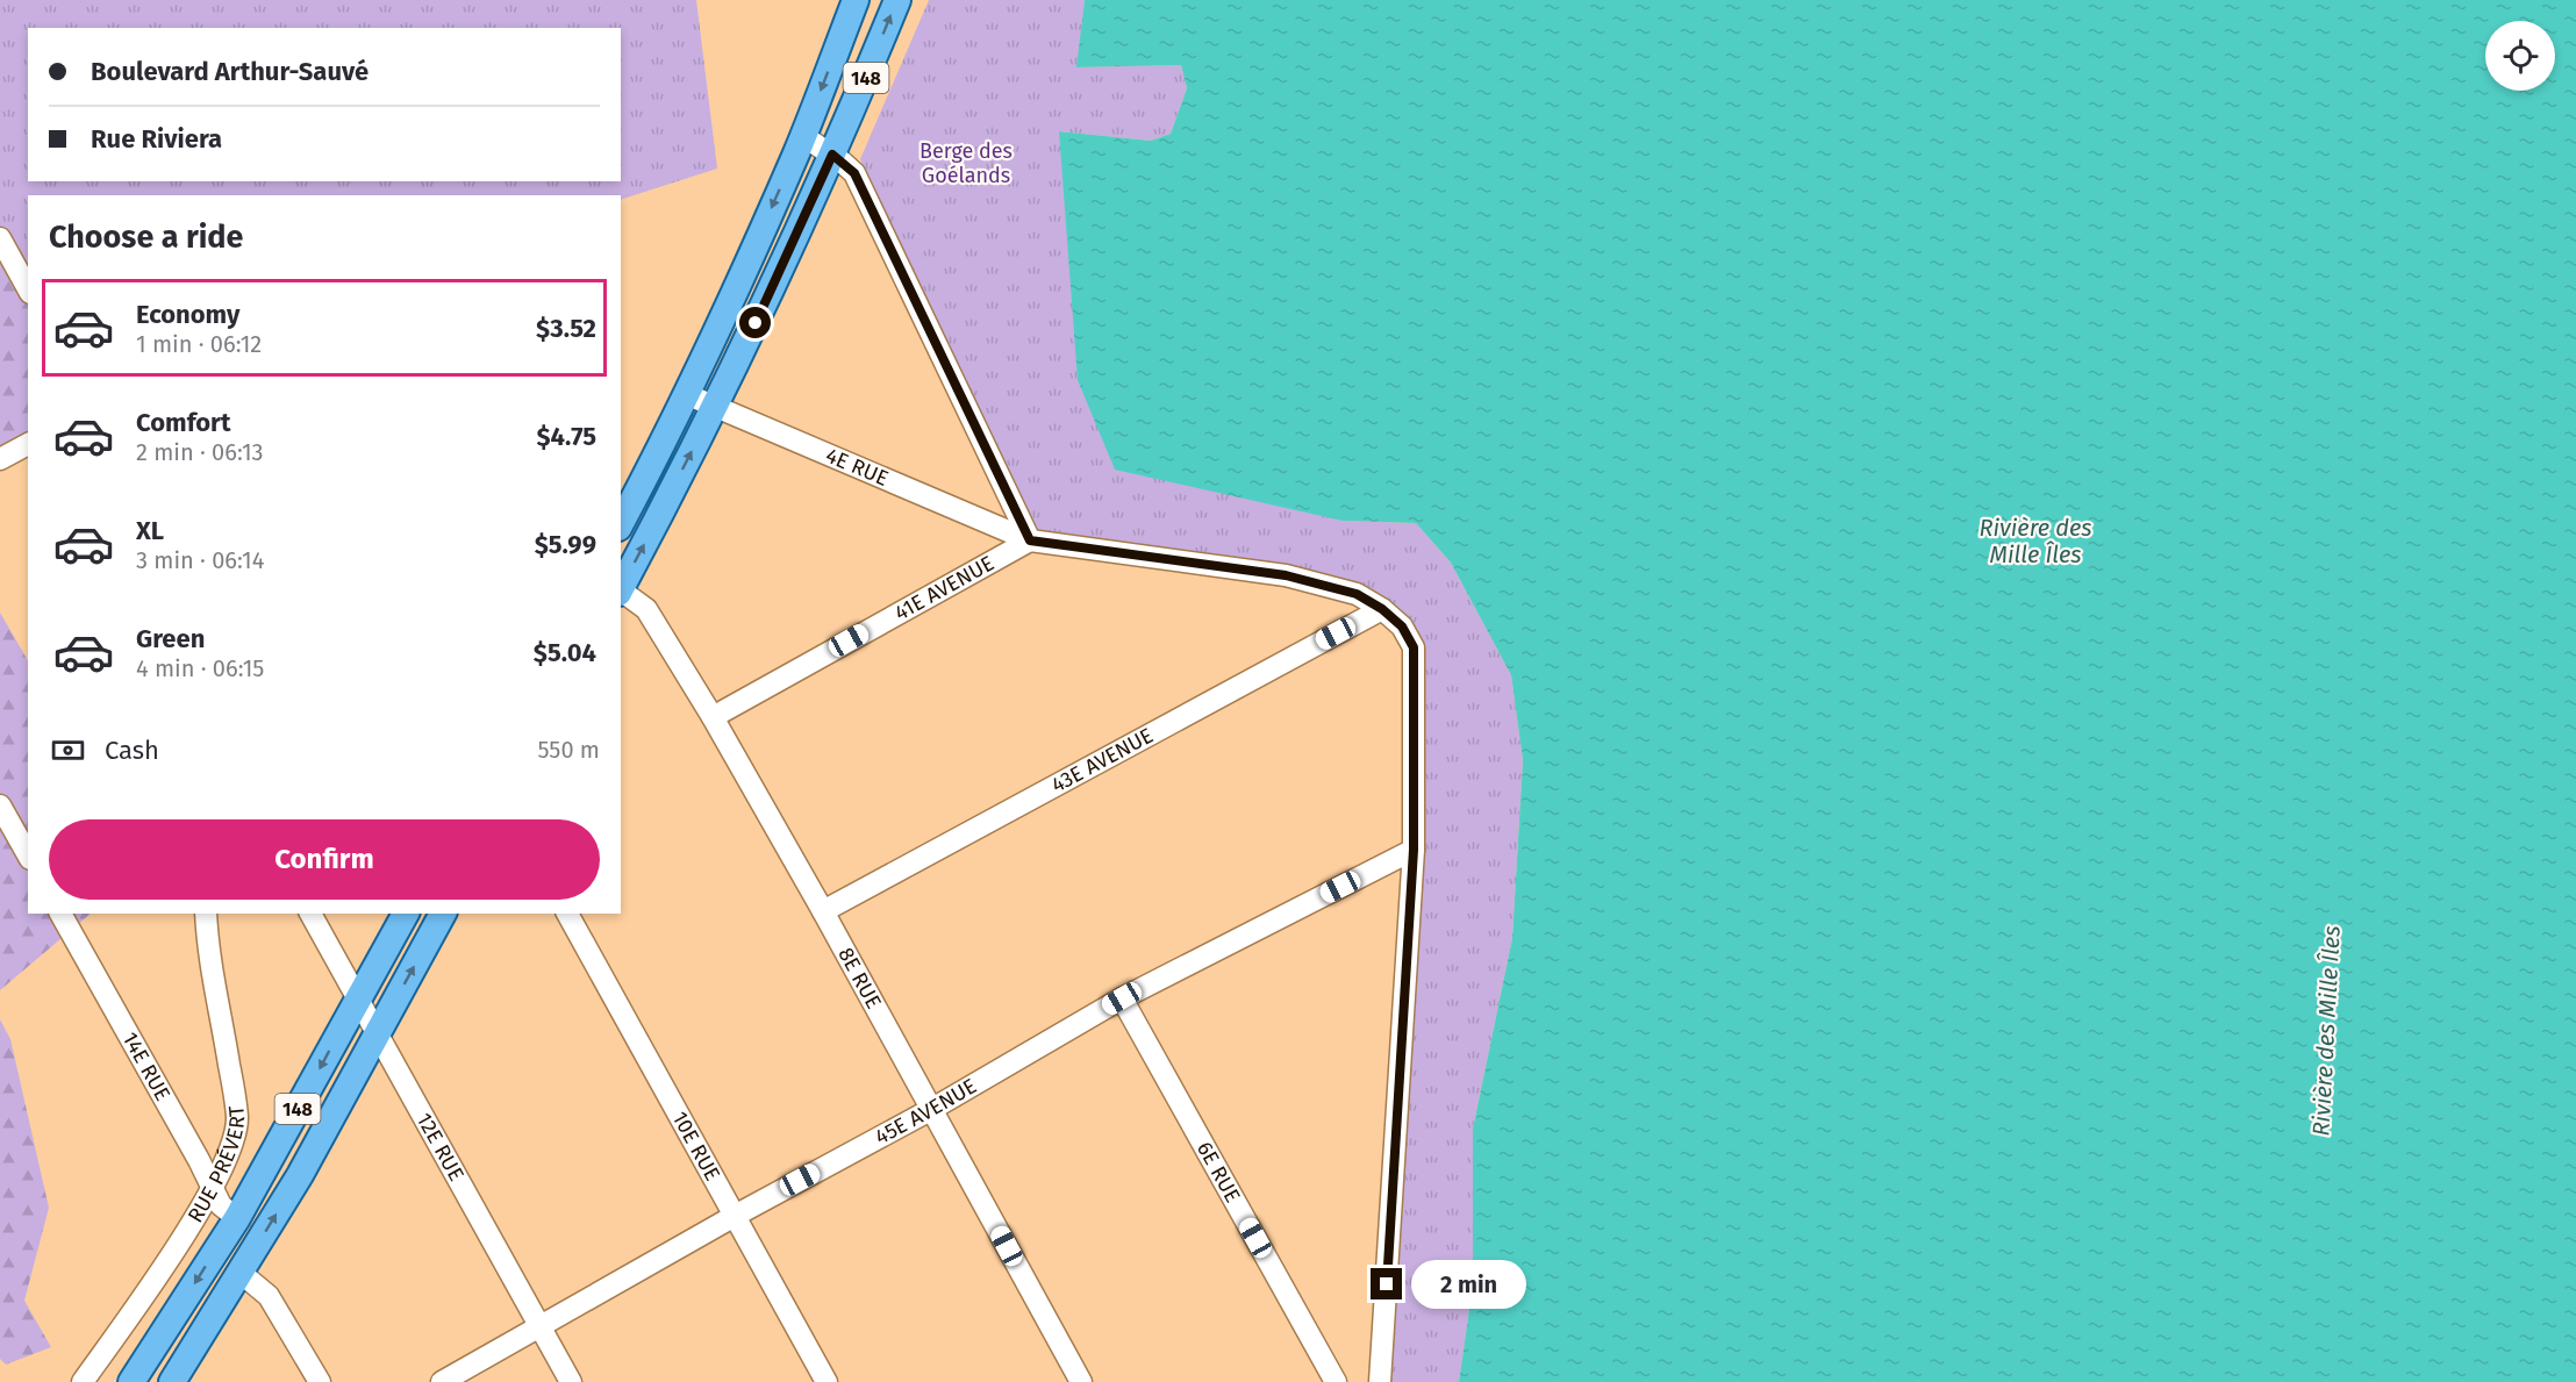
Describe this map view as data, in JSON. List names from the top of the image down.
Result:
{
  "streets": {
    "main road": ["148"],
    "street": [
      "4E RUE",
      "41E AVENUE",
      "43E AVENUE",
      "8E RUE",
      "14E RUE",
      "45E AVENUE",
      "12E RUE",
      "10E RUE",
      "RUE PRÉVERT",
      "6E RUE"
    ]
  },
  "crossings": [
    ["148", "4E RUE"],
    ["148", "14E RUE"],
    ["148", "12E RUE"],
    ["4E RUE", "41E AVENUE"],
    ["4E RUE", "43E AVENUE"],
    ["4E RUE", "45E AVENUE"],
    ["41E AVENUE", "8E RUE"],
    ["43E AVENUE", "8E RUE"],
    ["8E RUE", "45E AVENUE"],
    ["14E RUE", "RUE PRÉVERT"],
    ["45E AVENUE", "12E RUE"],
    ["45E AVENUE", "10E RUE"],
    ["45E AVENUE", "6E RUE"]
  ],
  "water": ["Rivière des Mille Îles"],
  "parks": ["Berge des Goélands"],
  "page": {
    "banner": ["Boulevard Arthur-Sauvé", "Rue Riviera"],
    "heading": "Choose a ride",
    "list": [
      {
        "name": "Economy",
        "note": "1 min · 06:12",
        "value": "$3.52"
      },
      {
        "name": "Comfort",
        "note": "2 min · 06:13",
        "value": "$4.75"
      },
      {
        "name": "XL",
        "note": "3 min · 06:14",
        "value": "$5.99"
      },
      {
        "name": "Green",
        "note": "4 min · 06:15",
        "value": "$5.04"
      }
    ],
    "pay": ["Cash", "550 m"],
    "buttons": "Confirm",
    "bubble": "2 min"
  }
}
